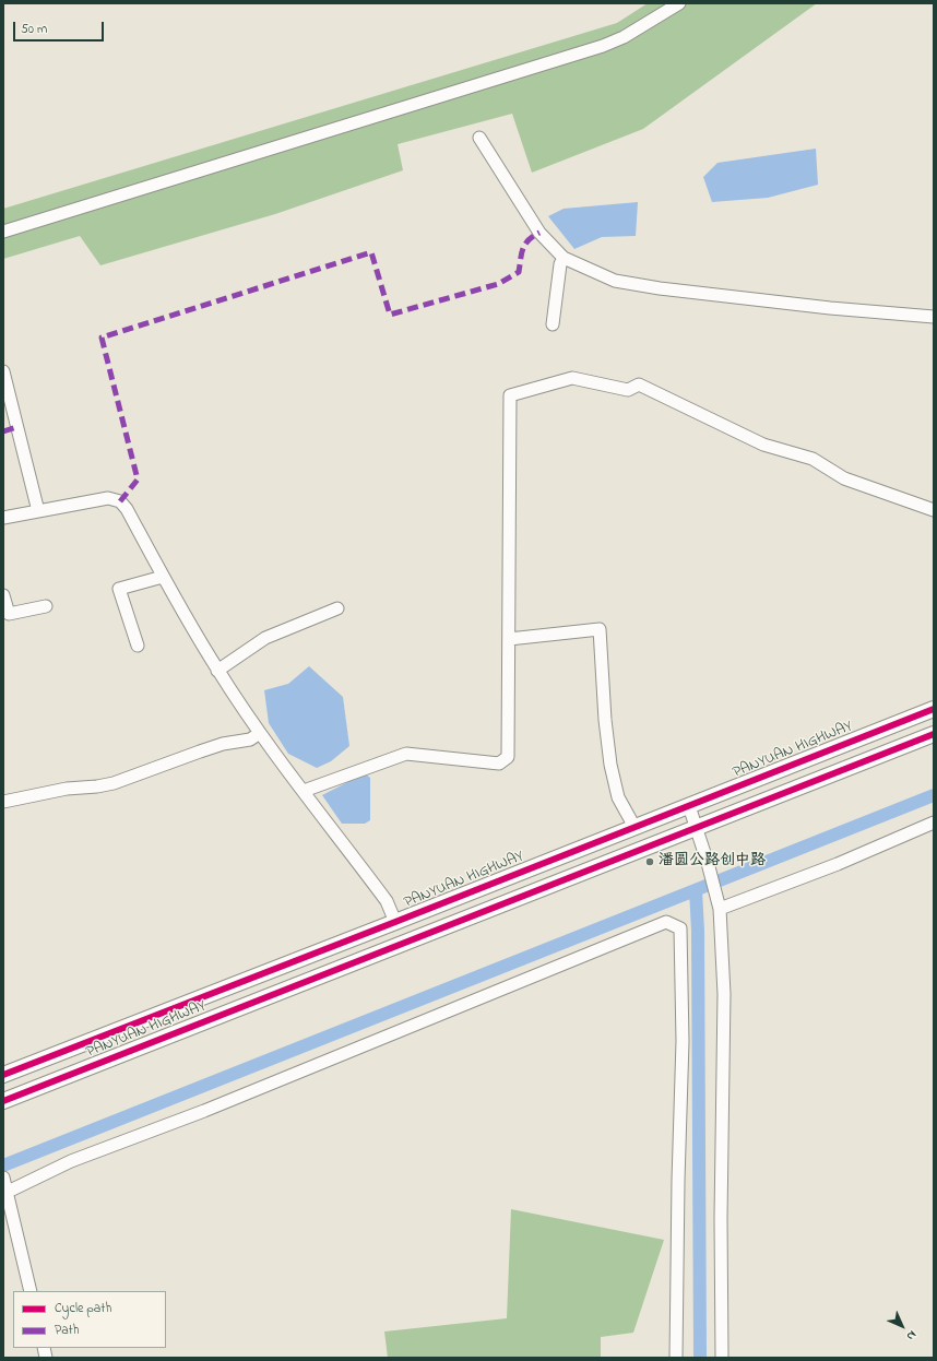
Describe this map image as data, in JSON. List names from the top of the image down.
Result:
{
  "streets": {
    "main road": ["PANYUAN HIGHWAY"]
  },
  "places": ["潘圆公路创中路"],
  "legend": ["Cycle path", "Path"],
  "scale_bar": "50 m",
  "north": "bottom right"
}
